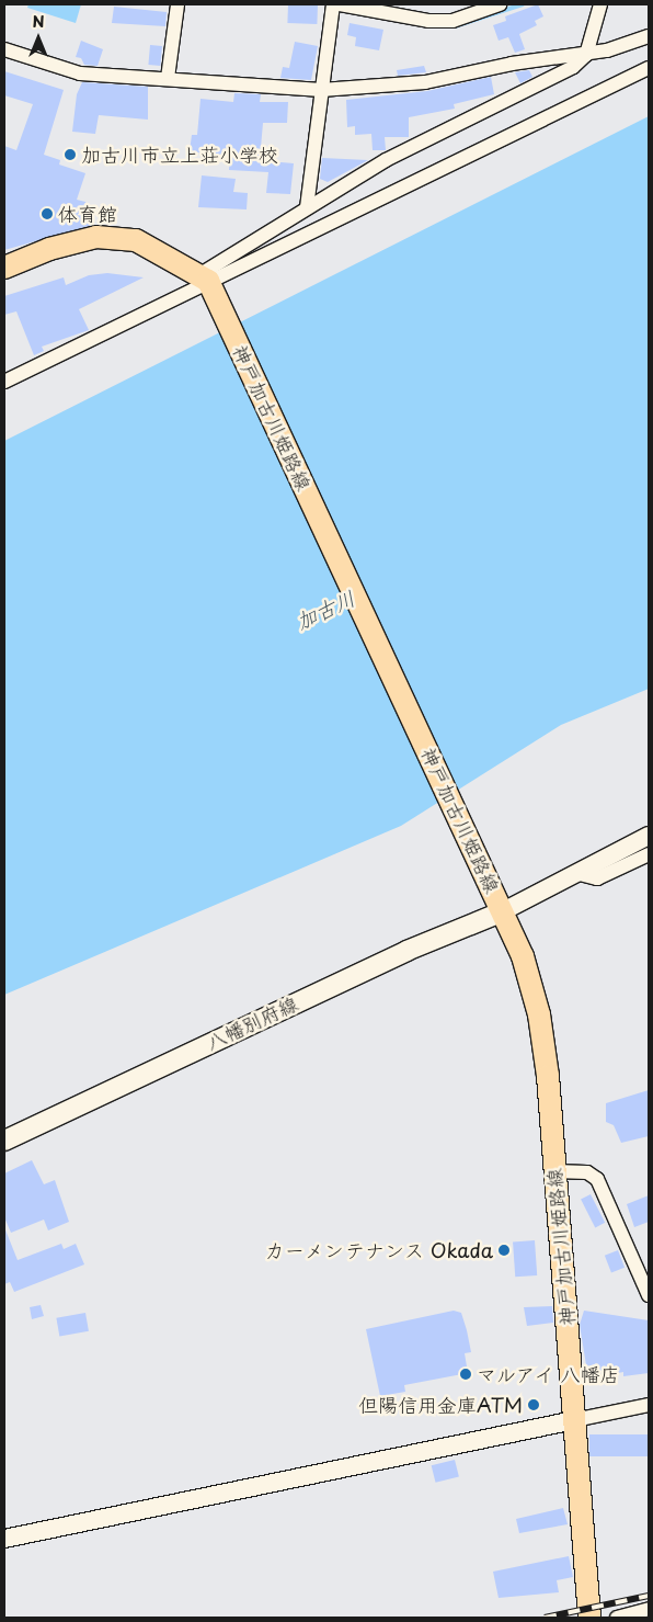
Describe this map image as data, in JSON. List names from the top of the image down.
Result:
{
  "streets": {
    "main road": ["神戸加古川姫路線", "八幡別府線"]
  },
  "crossings": [
    ["神戸加古川姫路線", "八幡別府線"]
  ],
  "water": ["加古川"],
  "places": [
    "加古川市立上荘小学校",
    "体育館",
    "カーメンテナンス Okada",
    "マルアイ 八幡店",
    "但陽信用金庫ATM"
  ],
  "north": "top"
}
